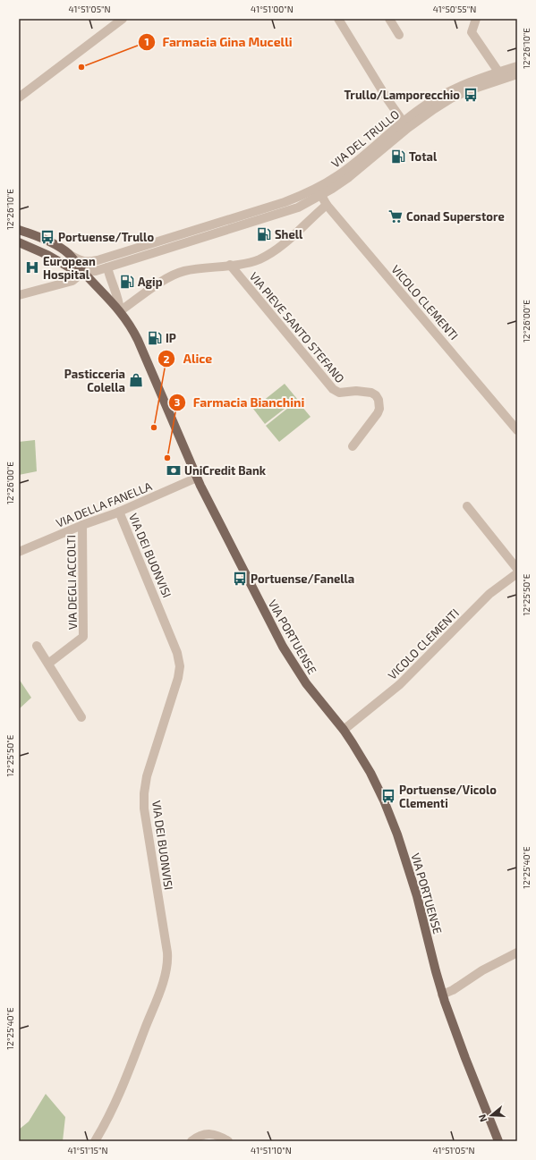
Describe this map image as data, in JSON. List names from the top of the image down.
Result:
{
  "streets": {
    "main road": ["VIA PORTUENSE"],
    "street": [
      "VIA DEL TRULLO",
      "VICOLO CLEMENTI",
      "VIA PIEVE SANTO STEFANO",
      "VIA DELLA FANELLA",
      "VIA DEI BUONVISI",
      "VIA DEGLI ACCOLTI"
    ]
  },
  "crossings": [
    ["VIA DEL TRULLO", "VICOLO CLEMENTI"],
    ["VIA DEL TRULLO", "VIA PORTUENSE"],
    ["VICOLO CLEMENTI", "VIA PORTUENSE"],
    ["VIA DELLA FANELLA", "VIA DEI BUONVISI"],
    ["VIA DELLA FANELLA", "VIA DEGLI ACCOLTI"],
    ["VIA DELLA FANELLA", "VIA PORTUENSE"]
  ],
  "places": {
    "other": ["Farmacia Gina Mucelli", "Alice", "Farmacia Bianchini"],
    "bus stop": [
      "Trullo/Lamporecchio",
      "Portuense/Trullo",
      "Portuense/Fanella",
      "Portuense/Vicolo Clementi"
    ],
    "fuel station": [
      "Total",
      "Shell",
      "Agip",
      "IP"
    ],
    "supermarket": ["Conad Superstore"],
    "hospital": ["European Hospital"],
    "shop": ["Pasticceria Colella"],
    "bank": ["UniCredit Bank"]
  },
  "north": "left",
  "coordinates": [
    "41°51'05\"N",
    "41°51'00\"N",
    "41°50'55\"N",
    "12°26'10\"E",
    "12°26'00\"E",
    "12°25'50\"E",
    "12°25'40\"E",
    "41°51'15\"N",
    "41°51'10\"N"
  ]
}
